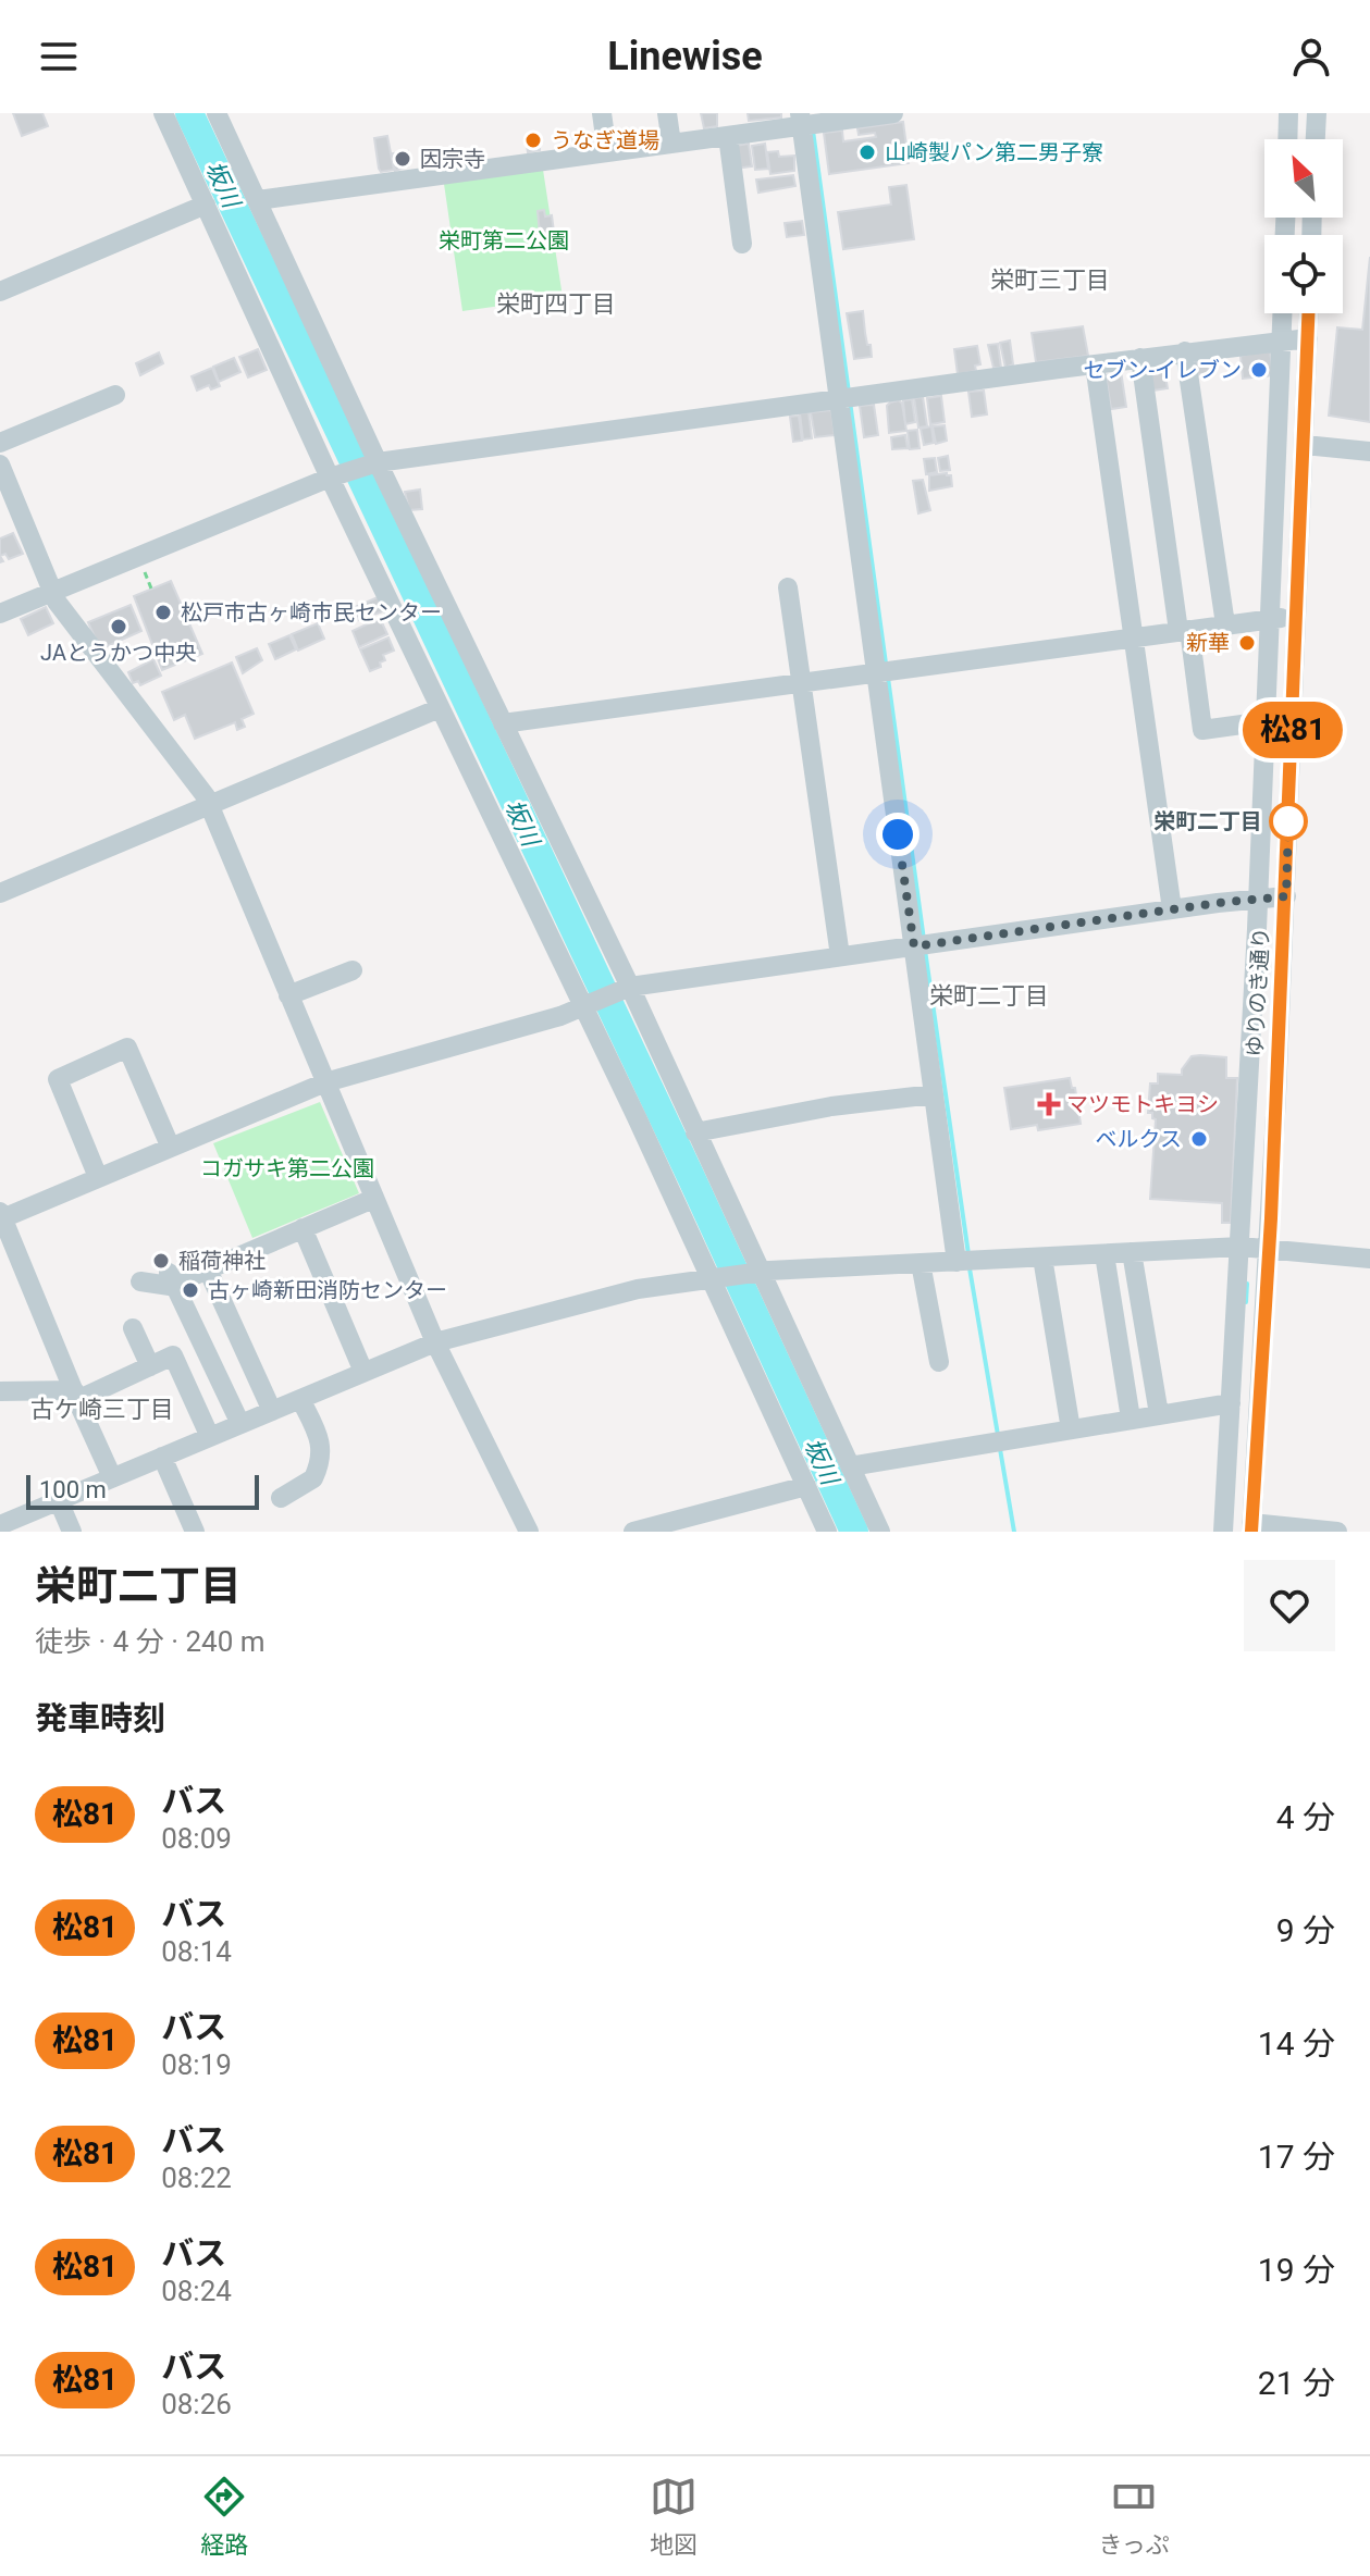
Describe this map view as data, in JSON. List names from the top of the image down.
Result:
{
  "streets": {
    "street": ["ゆりのき通り"]
  },
  "districts": [
    "栄町三丁目",
    "栄町四丁目",
    "栄町二丁目",
    "古ケ崎三丁目"
  ],
  "water": ["坂川"],
  "parks": ["栄町第二公園", "コガサキ第二公園"],
  "places": {
    "other": [
      "うなぎ道場",
      "山崎製パン第二男子寮",
      "因宗寺",
      "セブン-イレブン",
      "松戸市古ヶ崎市民センター",
      "JAとうかつ中央",
      "新華",
      "栄町二丁目",
      "ベルクス",
      "稲荷神社",
      "古ヶ崎新田消防センター"
    ],
    "health": ["マツモトキヨシ"]
  },
  "lines": ["bus line 松81"],
  "scale_bar": "100 m",
  "north": "top left",
  "page": {
    "header": "Linewise",
    "on_map": "松81",
    "scale": "100 m",
    "heading": [
      ["栄町二丁目", "徒歩 · 4 分 · 240 m"],
      "発車時刻"
    ],
    "list": [
      {
        "mark": "松81",
        "name": "バス",
        "note": "08:09",
        "value": "4 分"
      },
      {
        "mark": "松81",
        "name": "バス",
        "note": "08:14",
        "value": "9 分"
      },
      {
        "mark": "松81",
        "name": "バス",
        "note": "08:19",
        "value": "14 分"
      },
      {
        "mark": "松81",
        "name": "バス",
        "note": "08:22",
        "value": "17 分"
      },
      {
        "mark": "松81",
        "name": "バス",
        "note": "08:24",
        "value": "19 分"
      },
      {
        "mark": "松81",
        "name": "バス",
        "note": "08:26",
        "value": "21 分"
      }
    ],
    "tabs": ["経路", "地図", "きっぷ"]
  }
}
